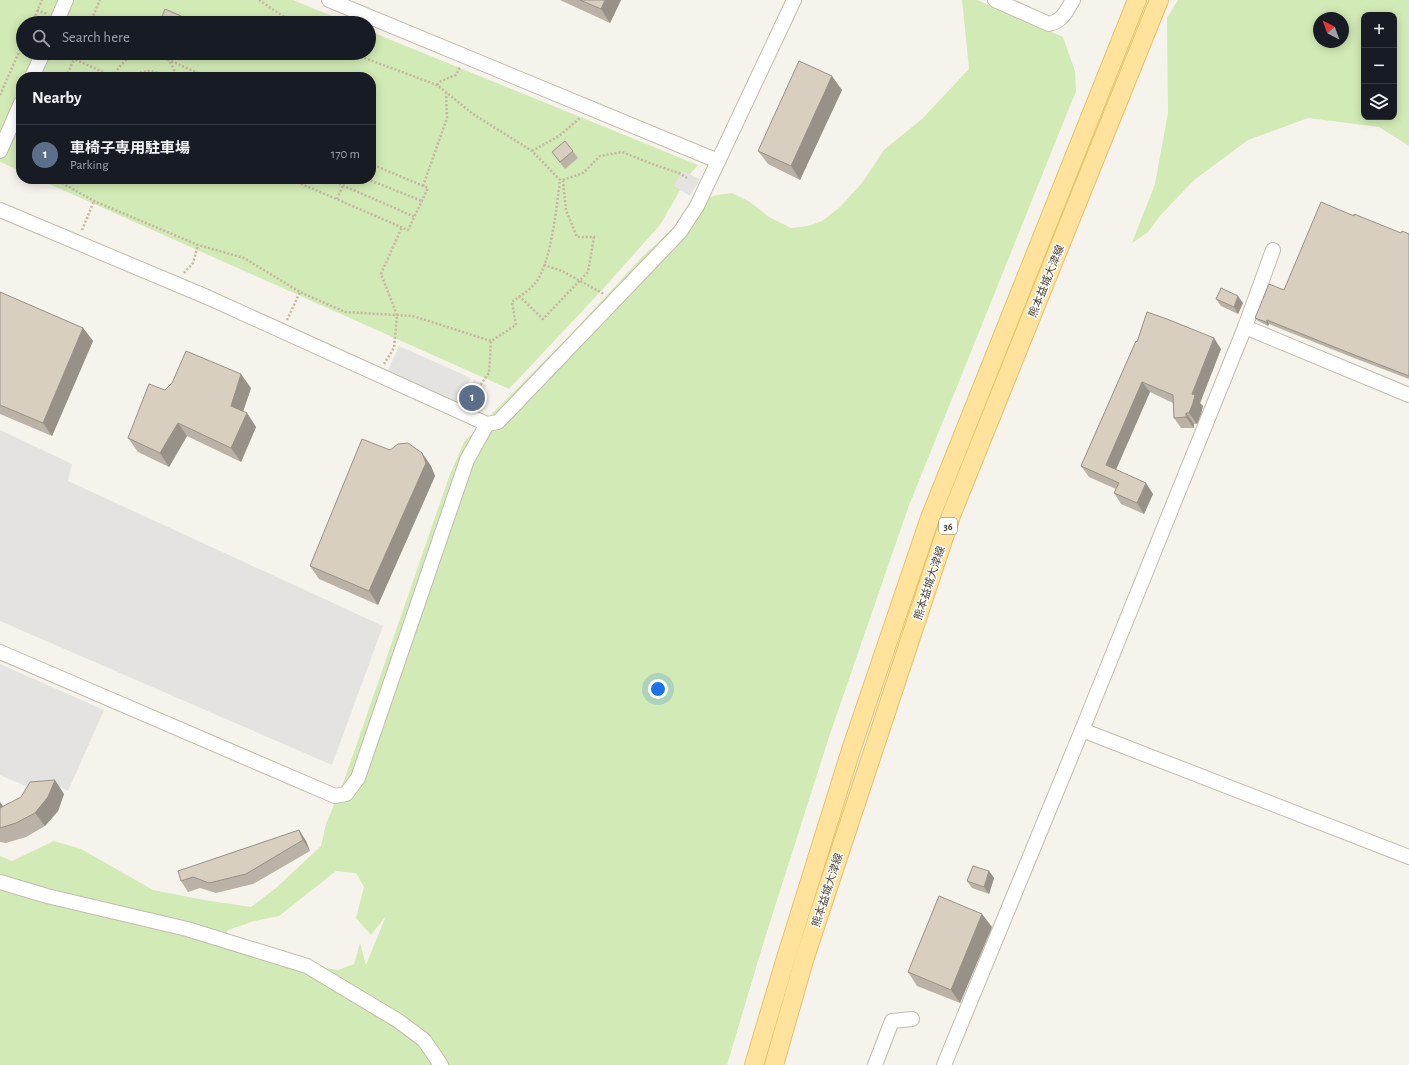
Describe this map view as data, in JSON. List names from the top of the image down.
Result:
{
  "streets": {
    "main road": ["熊本益城大津線", "36"]
  },
  "north": "top left",
  "page": {
    "map_buttons": ["+", "−"],
    "search": "Search here",
    "heading": "Nearby",
    "list": [
      {
        "mark": "1",
        "name": "車椅子専用駐車場",
        "note": "Parking",
        "value": "170 m"
      }
    ],
    "pins": "1"
  }
}
